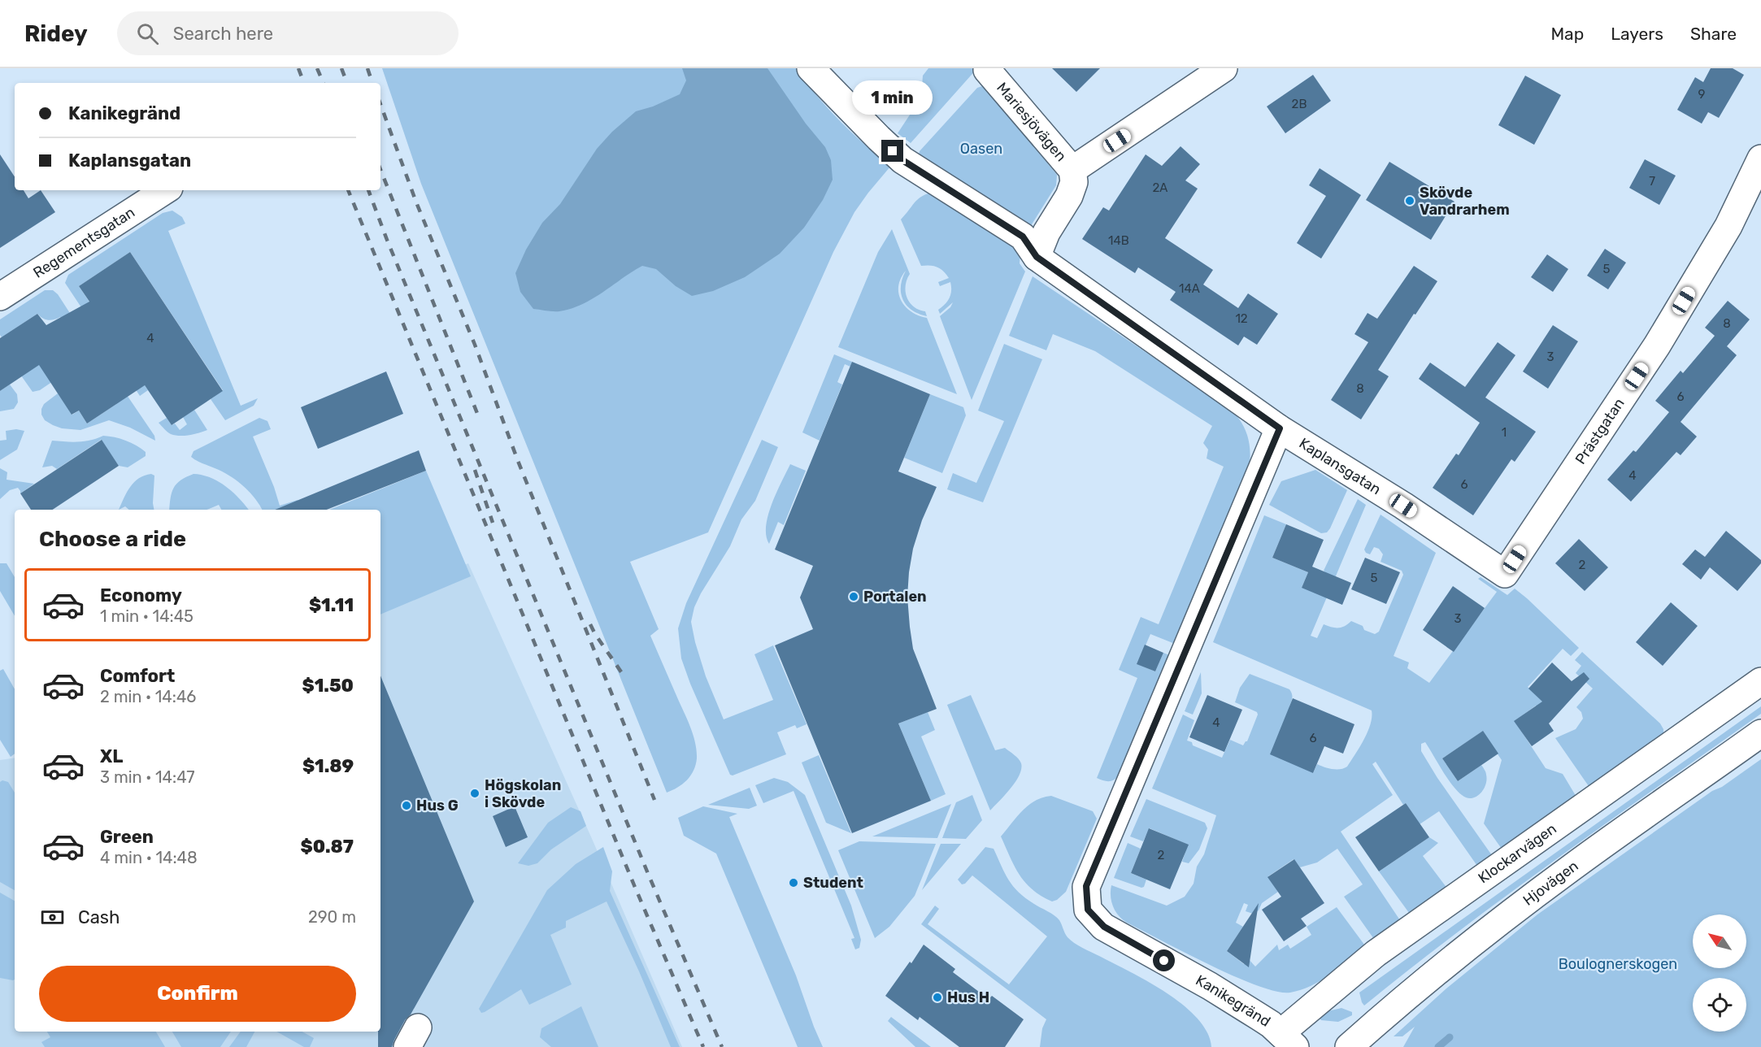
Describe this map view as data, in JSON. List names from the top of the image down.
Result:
{
  "streets": {
    "street": [
      "Mariesjövägen",
      "Regementsgatan",
      "Prästgatan",
      "Kaplansgatan",
      "Klockarvägen",
      "Hjovägen",
      "Kanikegränd"
    ]
  },
  "crossings": [
    ["Mariesjövägen", "Kaplansgatan"],
    ["Prästgatan", "Kaplansgatan"],
    ["Kaplansgatan", "Kanikegränd"],
    ["Klockarvägen", "Kanikegränd"]
  ],
  "parks": ["Oasen", "Boulognerskogen"],
  "places": [
    "Skövde Vandrarhem",
    "Portalen",
    "Högskolan i Skövde",
    "Hus G",
    "Student",
    "Hus H"
  ],
  "house_numbers": [
    "9",
    "2B",
    "7",
    "2A",
    "14B",
    "5",
    "14A",
    "12",
    "8",
    "4",
    "3",
    "8",
    "6",
    "1",
    "4",
    "6",
    "2",
    "5",
    "3",
    "4",
    "6",
    "2"
  ],
  "north": "top left",
  "page": {
    "header": "Ridey",
    "search": "Search here",
    "nav": ["Map", "Layers", "Share"],
    "bubble": "1 min",
    "banner": ["Kanikegränd", "Kaplansgatan"],
    "heading": "Choose a ride",
    "list": [
      {
        "name": "Economy",
        "note": "1 min · 14:45",
        "value": "$1.11"
      },
      {
        "name": "Comfort",
        "note": "2 min · 14:46",
        "value": "$1.50"
      },
      {
        "name": "XL",
        "note": "3 min · 14:47",
        "value": "$1.89"
      },
      {
        "name": "Green",
        "note": "4 min · 14:48",
        "value": "$0.87"
      }
    ],
    "pay": ["Cash", "290 m"],
    "buttons": "Confirm"
  }
}
